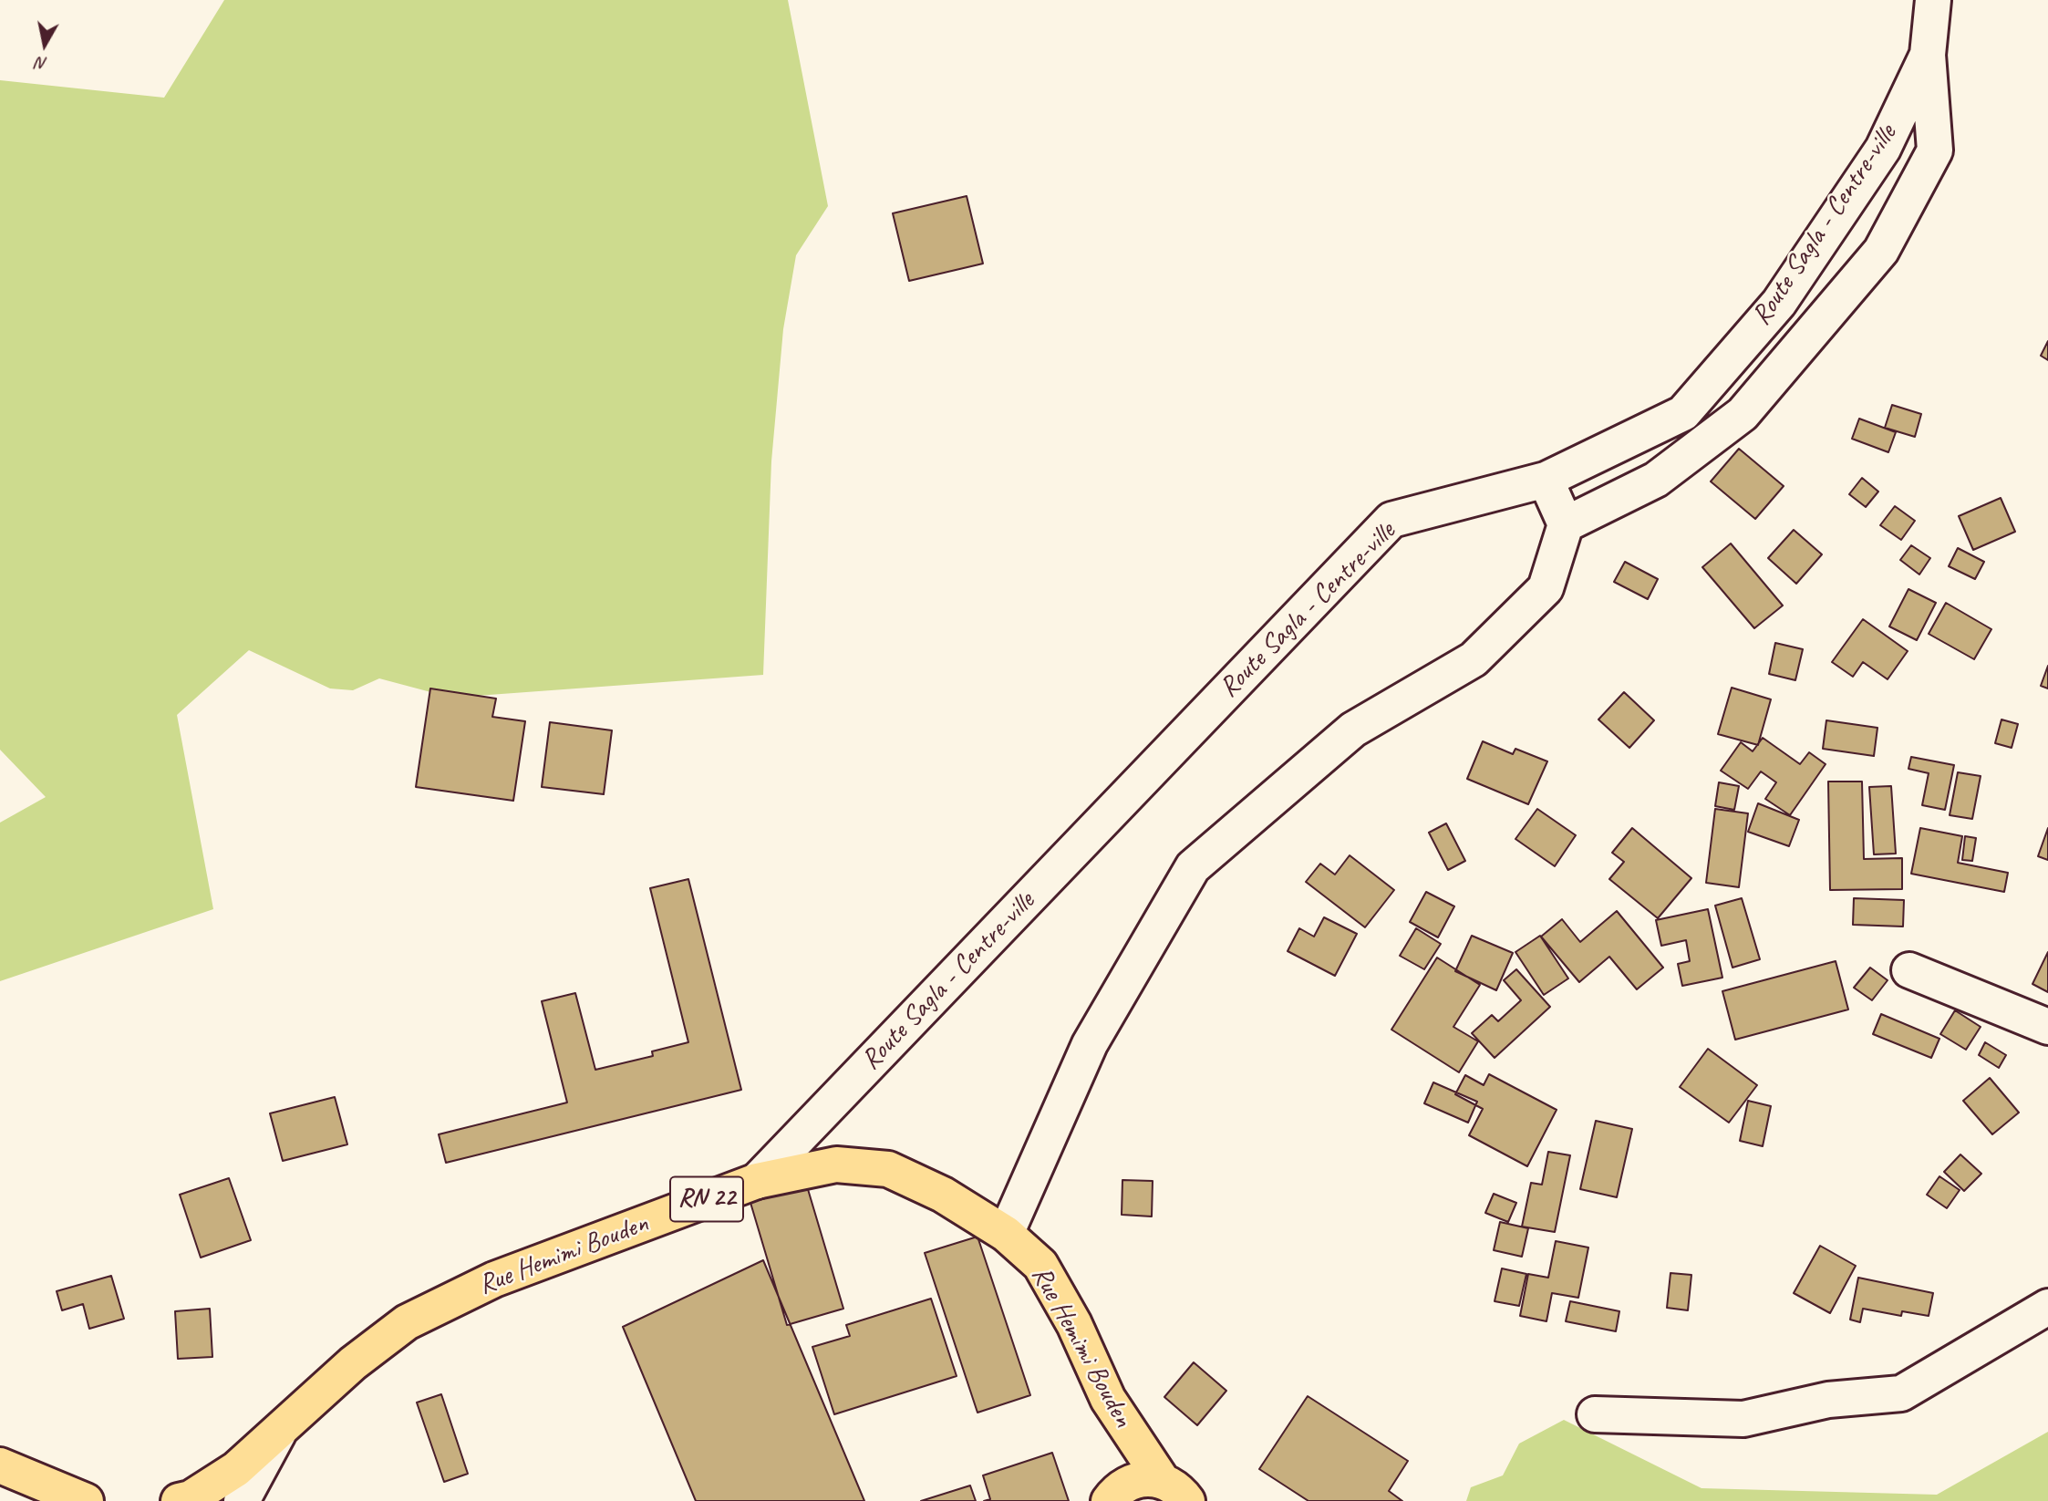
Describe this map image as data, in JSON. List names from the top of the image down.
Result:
{
  "streets": {
    "main road": ["RN 22", "Rue Hemimi Bouden"],
    "street": ["Route Sagla - Centre-ville"]
  },
  "crossings": [
    ["Route Sagla - Centre-ville", "Rue Hemimi Bouden"]
  ],
  "north": "bottom"
}
